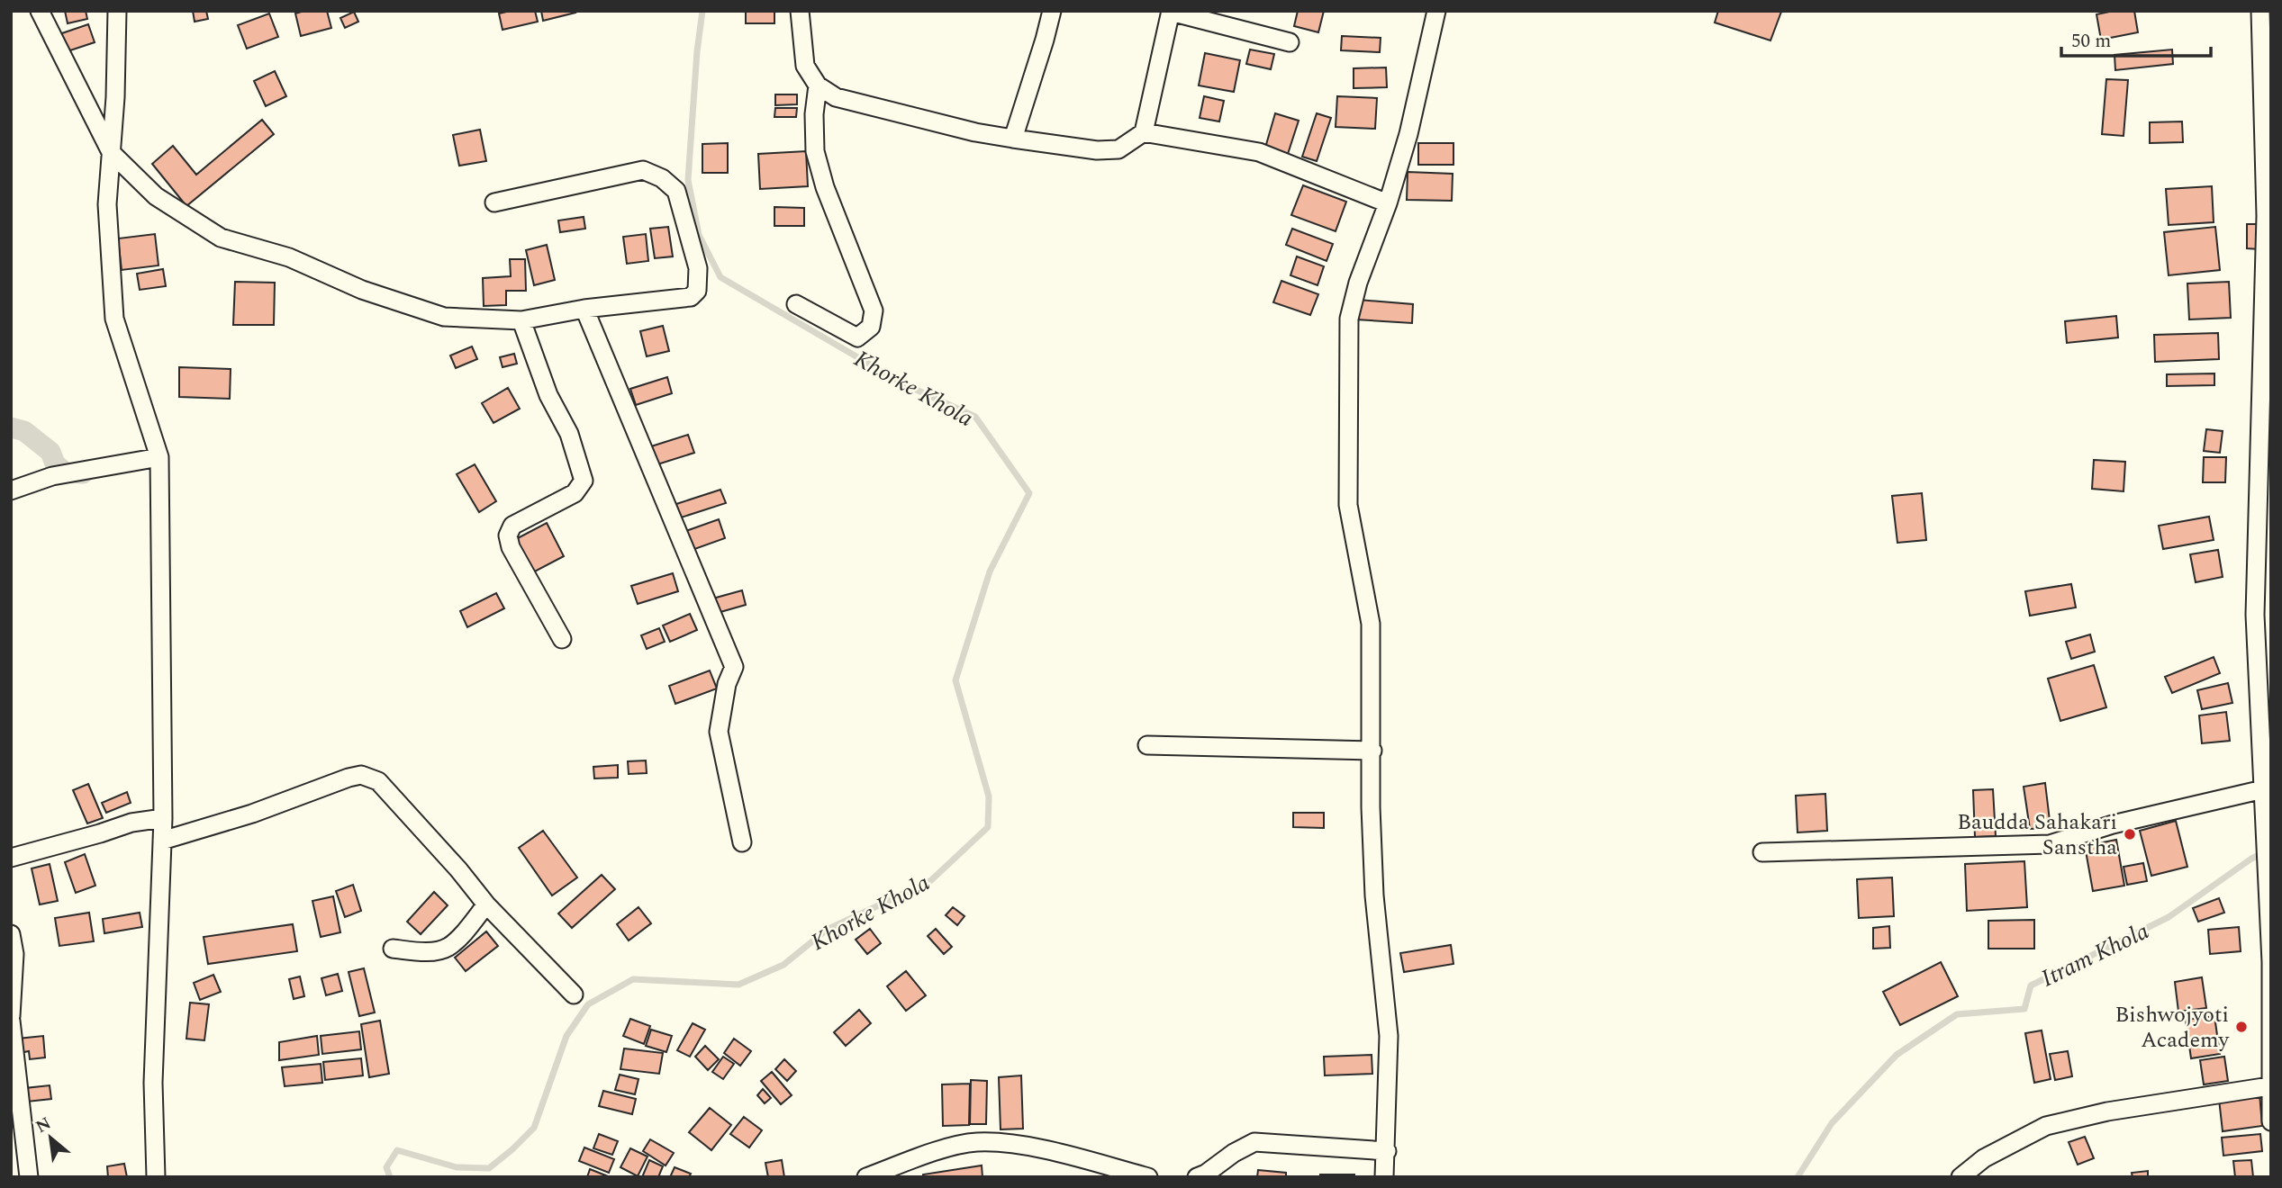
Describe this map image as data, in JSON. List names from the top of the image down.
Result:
{
  "water": ["Khorke Khola", "Itram Khola"],
  "places": ["Baudda Sahakari Sanstha", "Bishwojyoti Academy"],
  "scale_bar": "50 m",
  "north": "top left"
}
